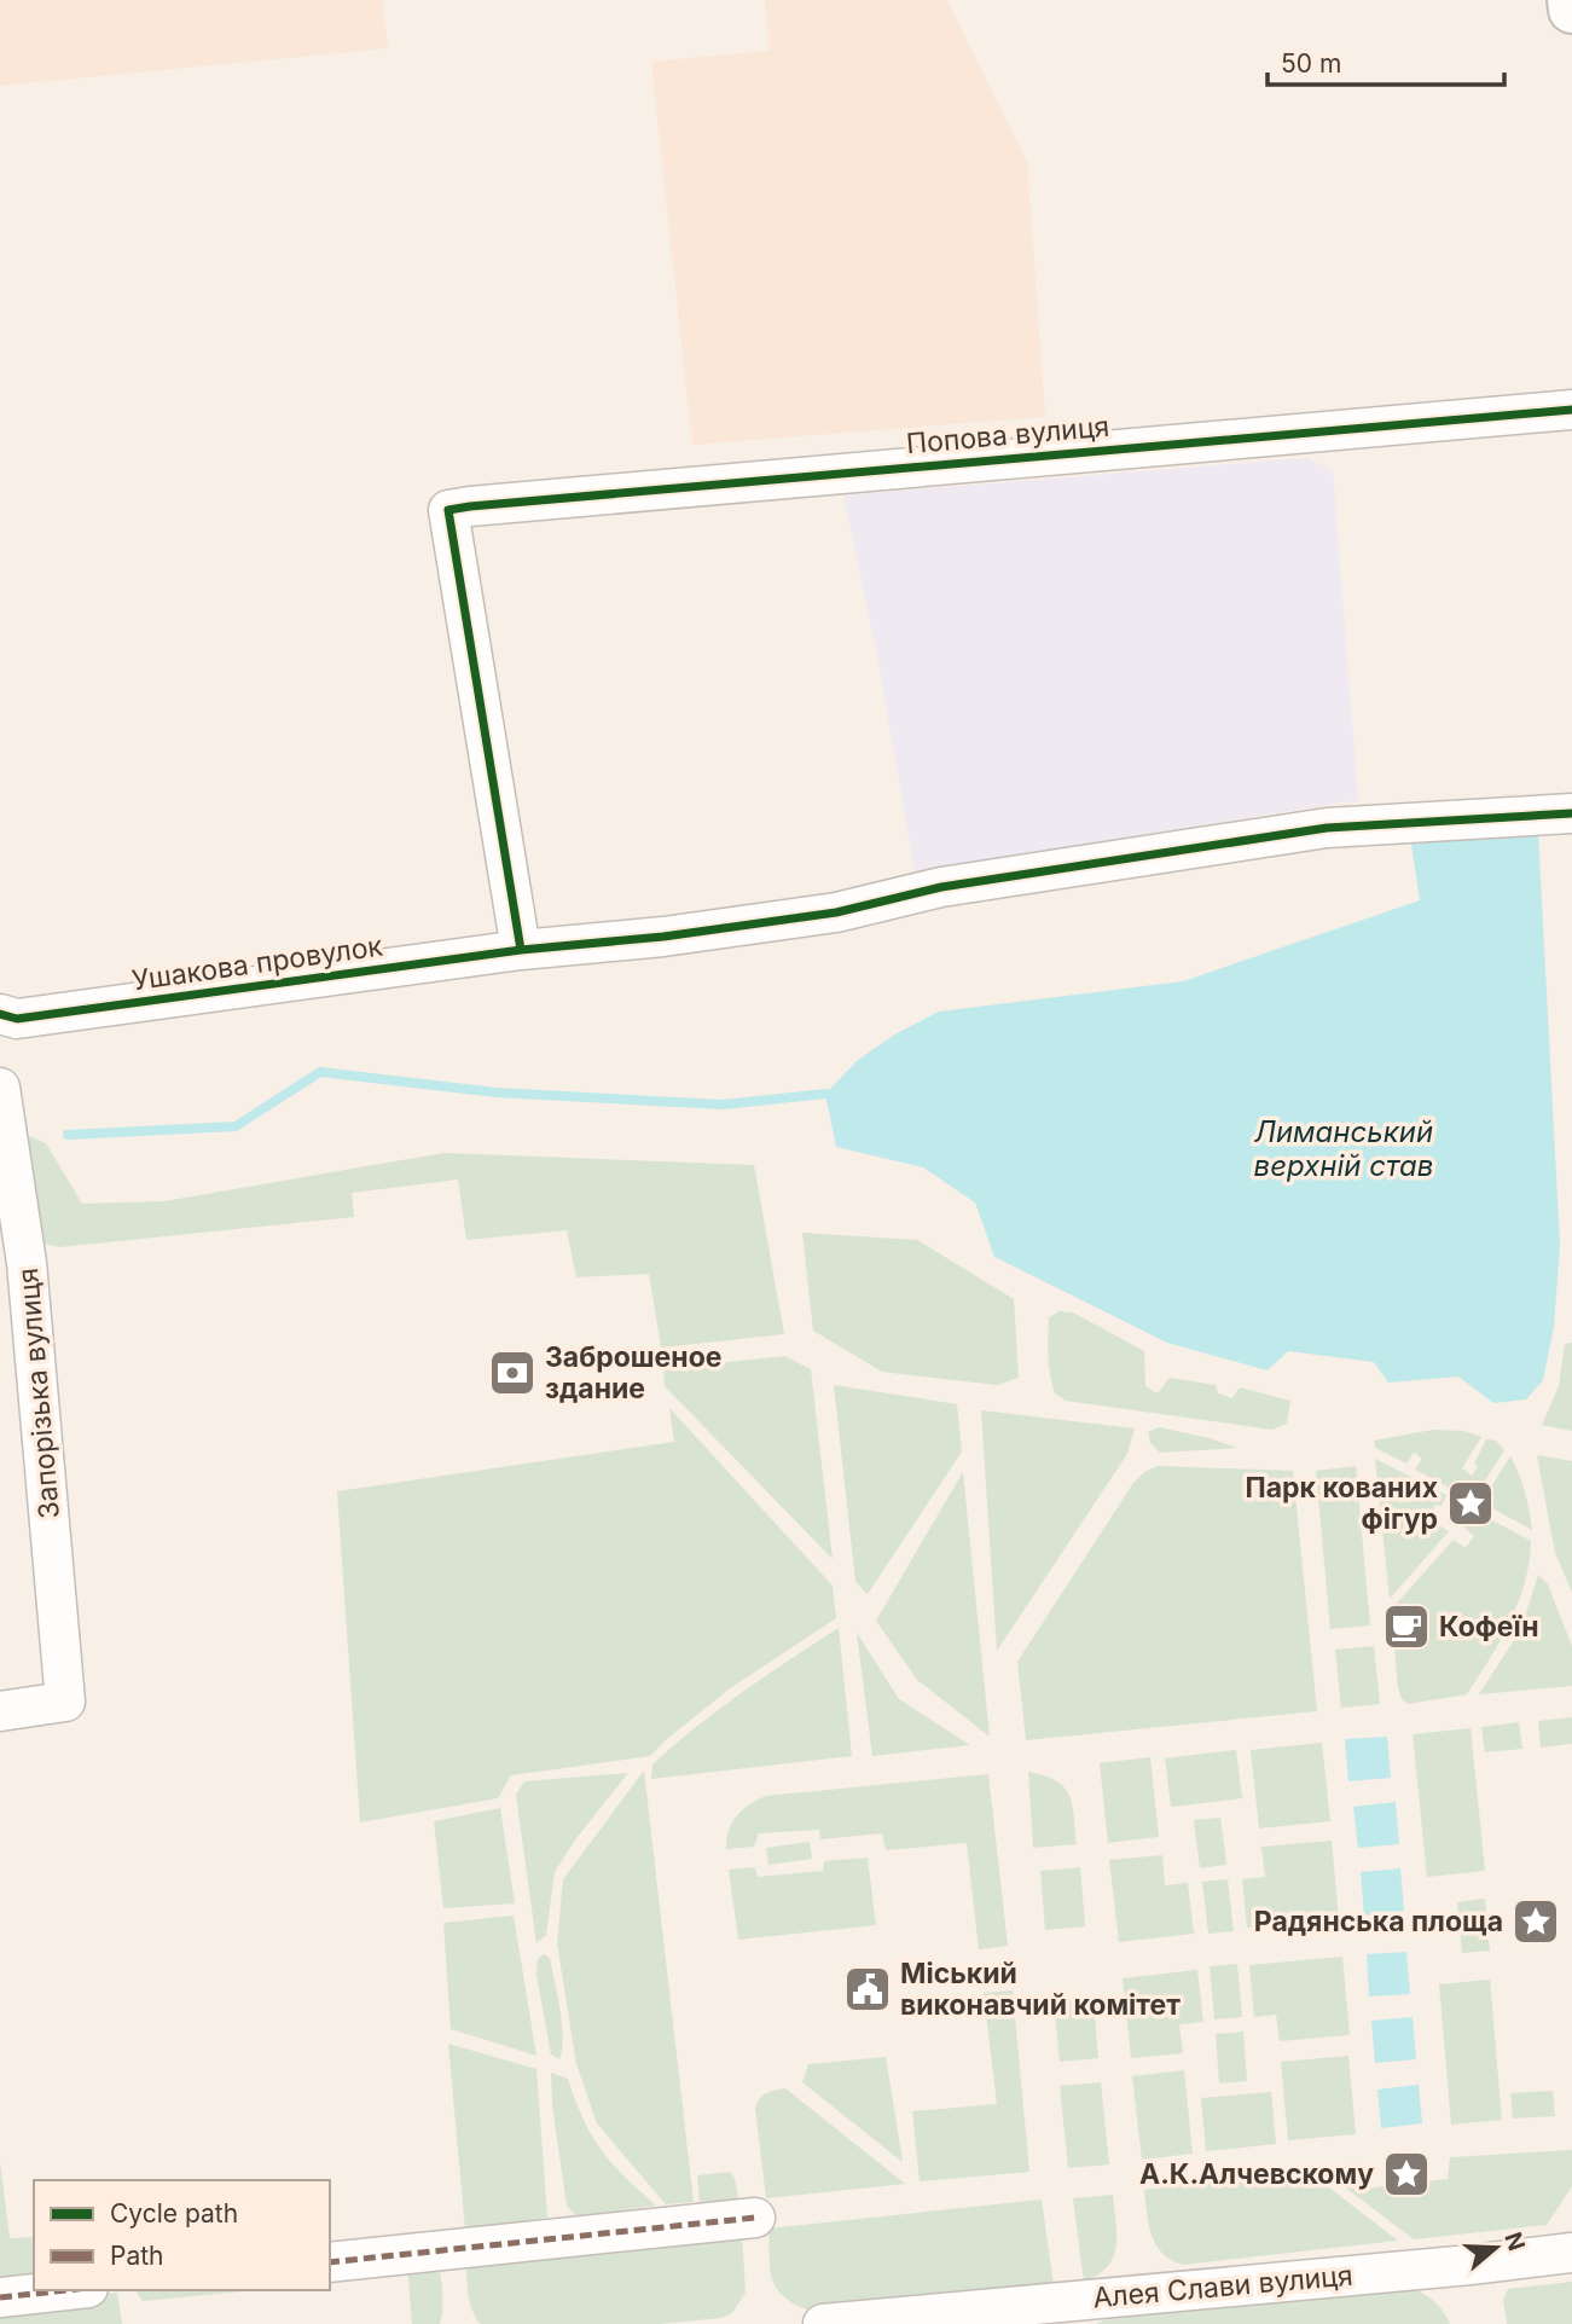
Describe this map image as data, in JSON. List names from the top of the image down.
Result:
{
  "streets": {
    "street": [
      "Попова вулиця",
      "Ушакова провулок",
      "Запорізька вулиця",
      "Алея Слави вулиця"
    ]
  },
  "crossings": [
    ["Попова вулиця", "Ушакова провулок"]
  ],
  "water": ["Лиманський верхній став"],
  "places": {
    "bank": ["Заброшеное здание"],
    "place": ["Парк кованих фігур", "Радянська площа", "А.К.Алчевскому"],
    "cafe": ["Кофеїн"],
    "public building": ["Міський виконавчий комітет"]
  },
  "legend": ["Cycle path", "Path"],
  "scale_bar": "50 m",
  "north": "right"
}
